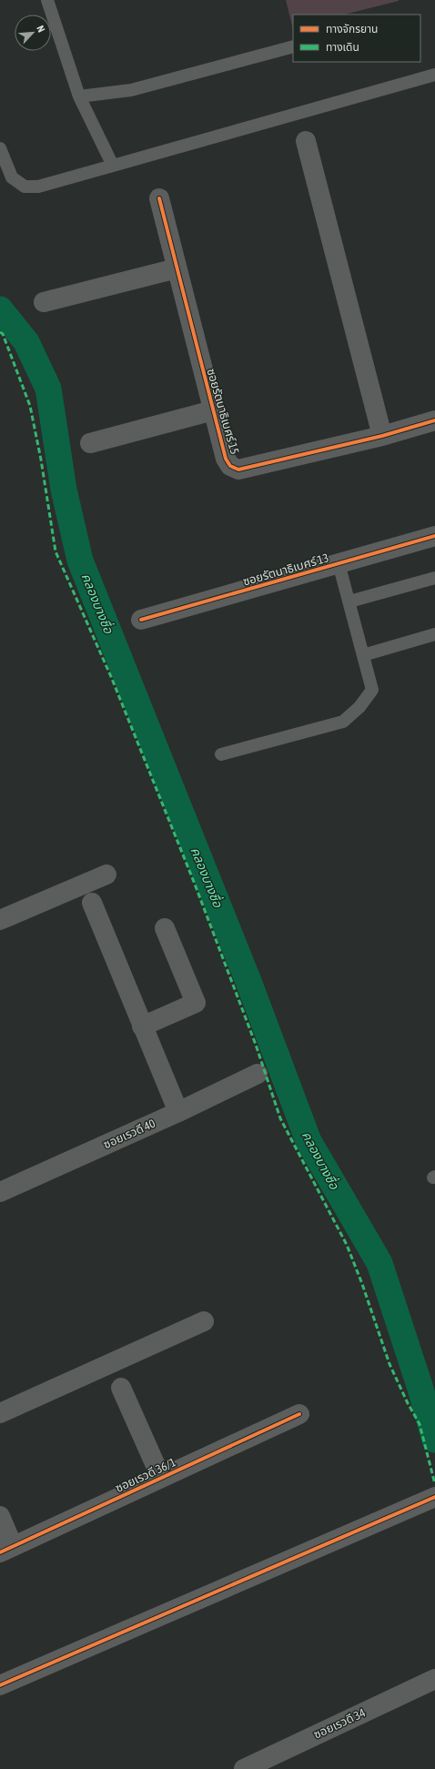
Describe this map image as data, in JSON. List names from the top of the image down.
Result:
{
  "streets": {
    "street": [
      "ซอยรัตนาธิเบศร์ 15",
      "ซอยรัตนาธิเบศร์ 13",
      "ซอยเรวดี 40",
      "ซอยเรวดี 36/1",
      "ซอยเรวดี 34"
    ]
  },
  "water": ["คลองบางซื่อ"],
  "legend": ["ทางจักรยาน", "ทางเดิน"],
  "north": "top right"
}
